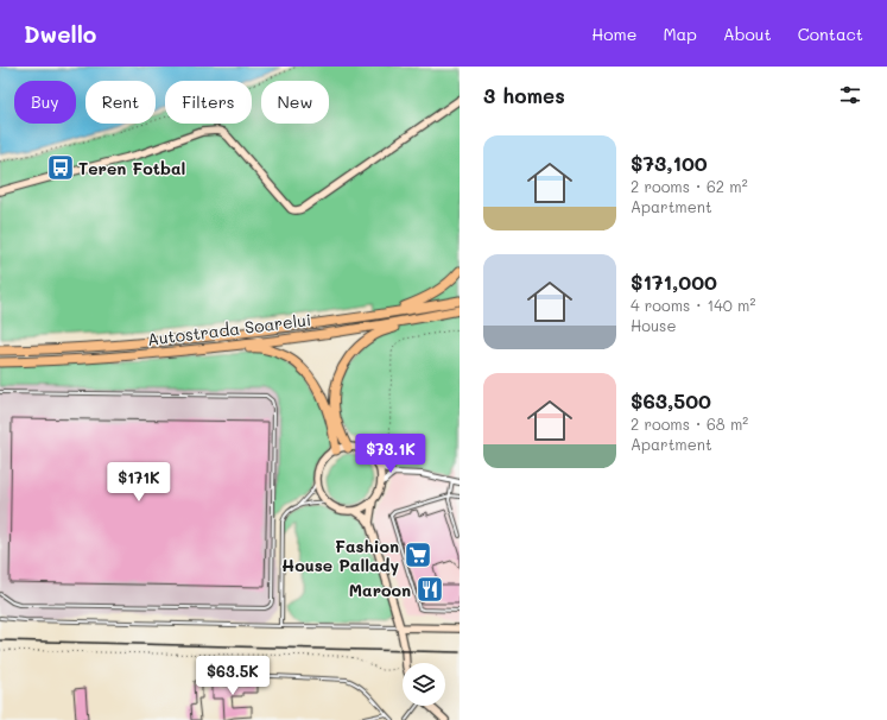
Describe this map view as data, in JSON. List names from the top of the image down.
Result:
{
  "streets": {
    "highway": ["Autostrada Soarelui"]
  },
  "places": {
    "bus stop": ["Teren Fotbal"],
    "supermarket": ["Fashion House Pallady"],
    "restaurant": ["Maroon"]
  },
  "page": {
    "header": "Dwello",
    "nav": [
      "Home",
      "Map",
      "About",
      "Contact"
    ],
    "heading": "3 homes",
    "chip": [
      "Buy",
      "Rent",
      "Filters",
      "New"
    ],
    "list": [
      {
        "name": "$73,100",
        "note": "2 rooms · 62 m² · Apartment"
      },
      {
        "name": "$171,000",
        "note": "4 rooms · 140 m² · House"
      },
      {
        "name": "$63,500",
        "note": "2 rooms · 68 m² · Apartment"
      }
    ],
    "price": ["$73.1K", "$171K", "$63.5K"]
  }
}
